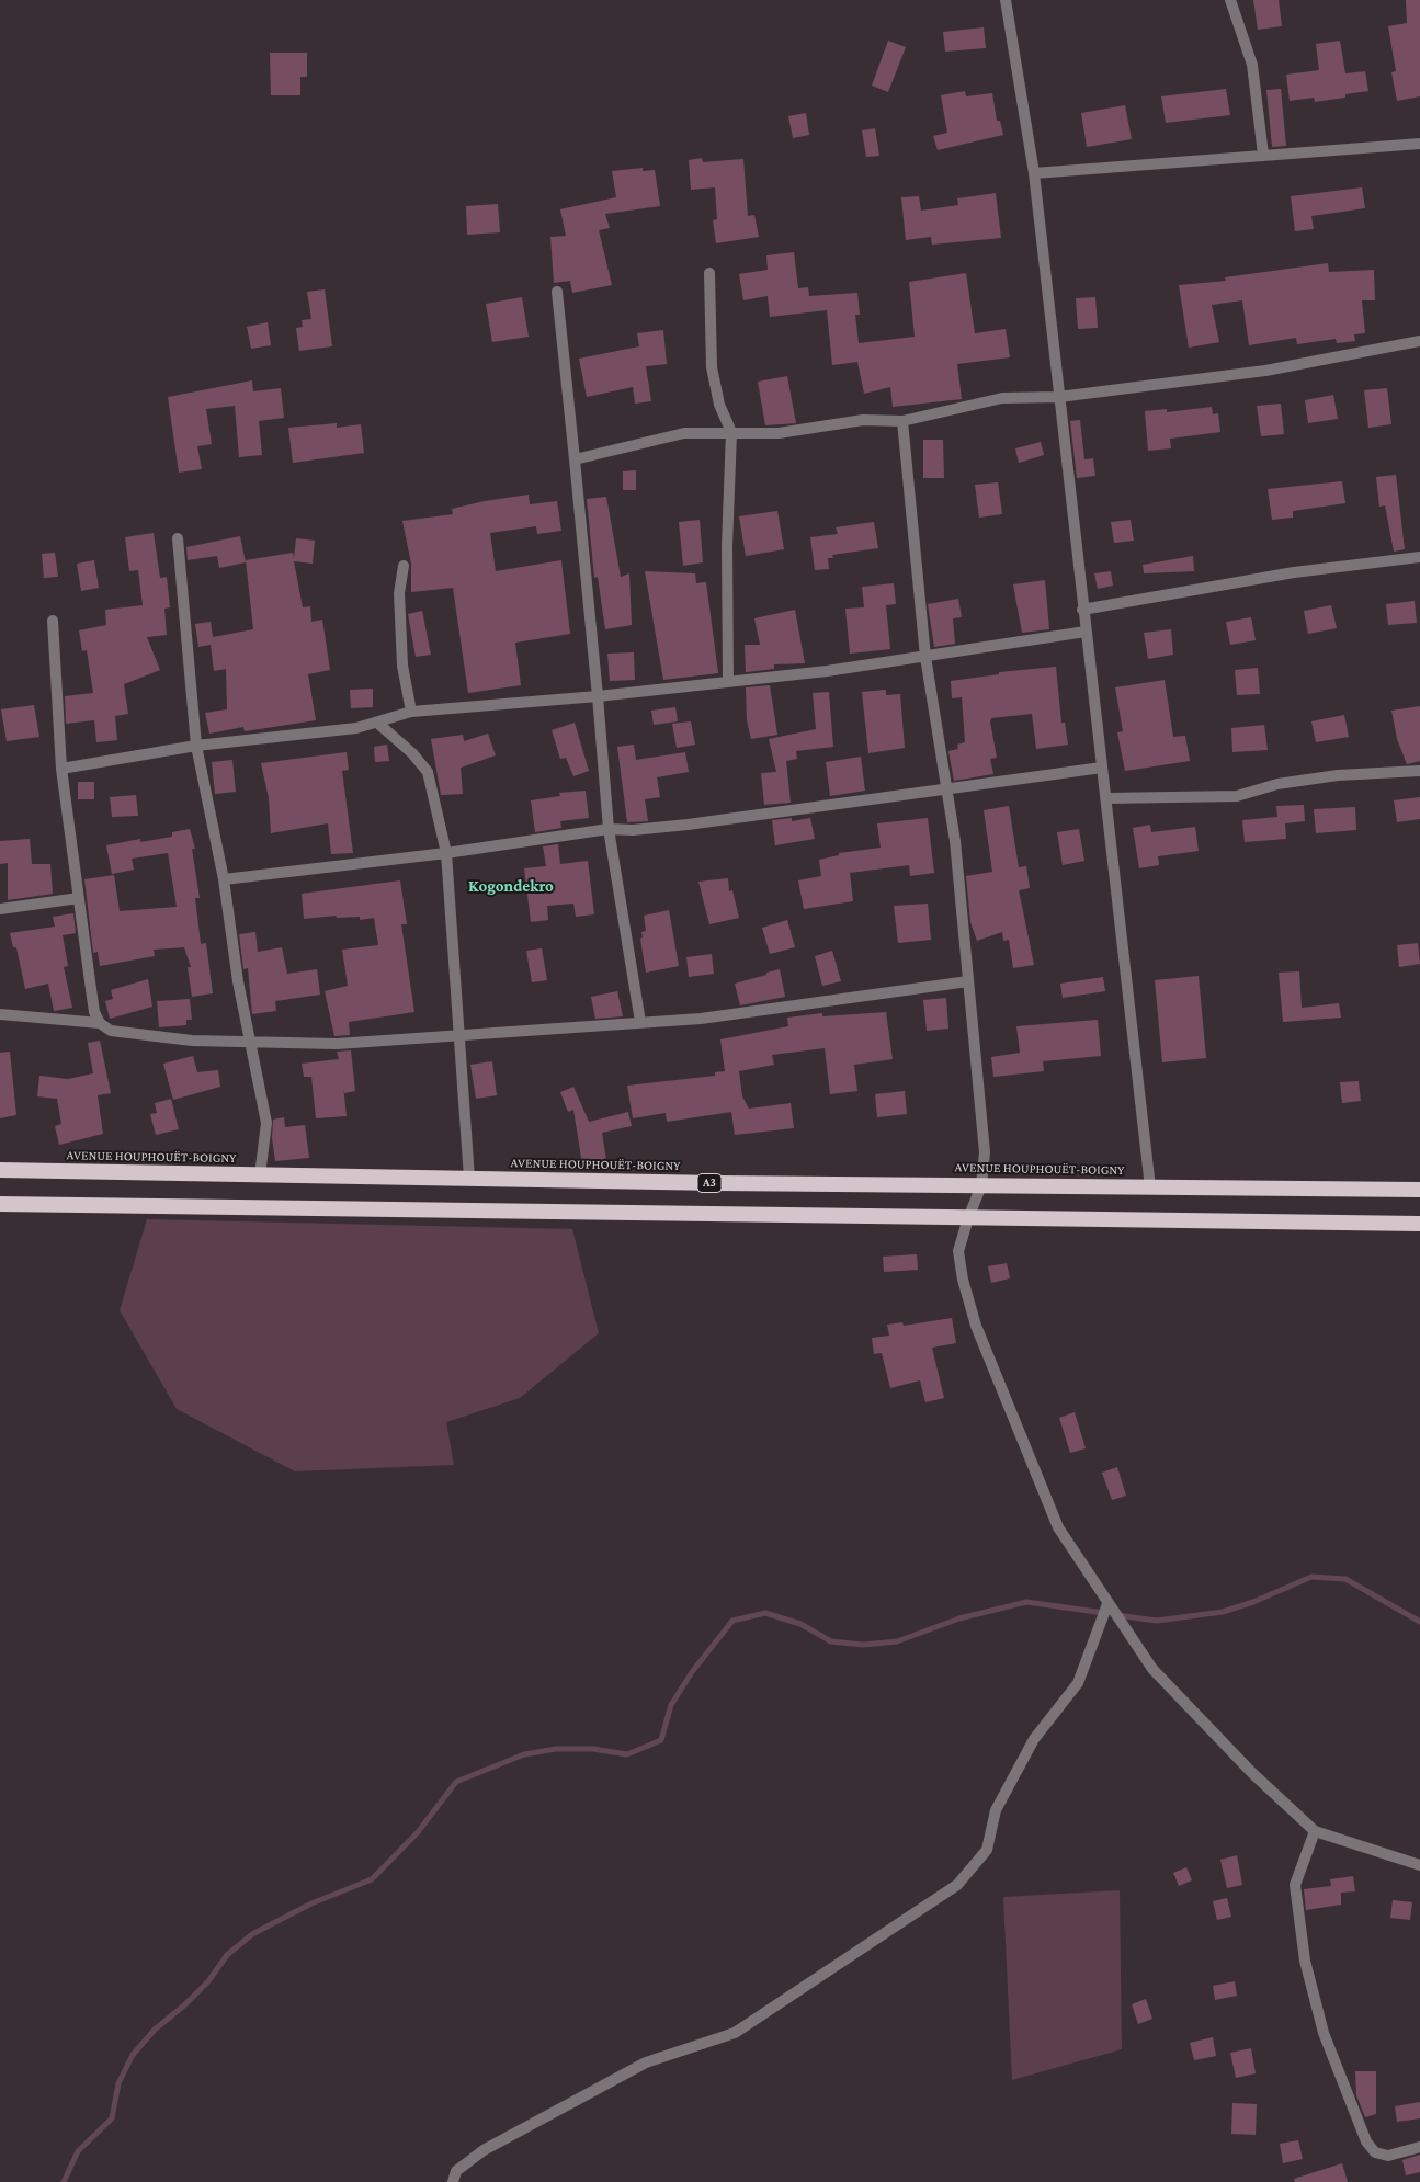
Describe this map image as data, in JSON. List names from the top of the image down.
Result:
{
  "streets": {
    "highway": ["AVENUE HOUPHOUËT-BOIGNY", "A3"]
  },
  "districts": ["Kogondekro"]
}
